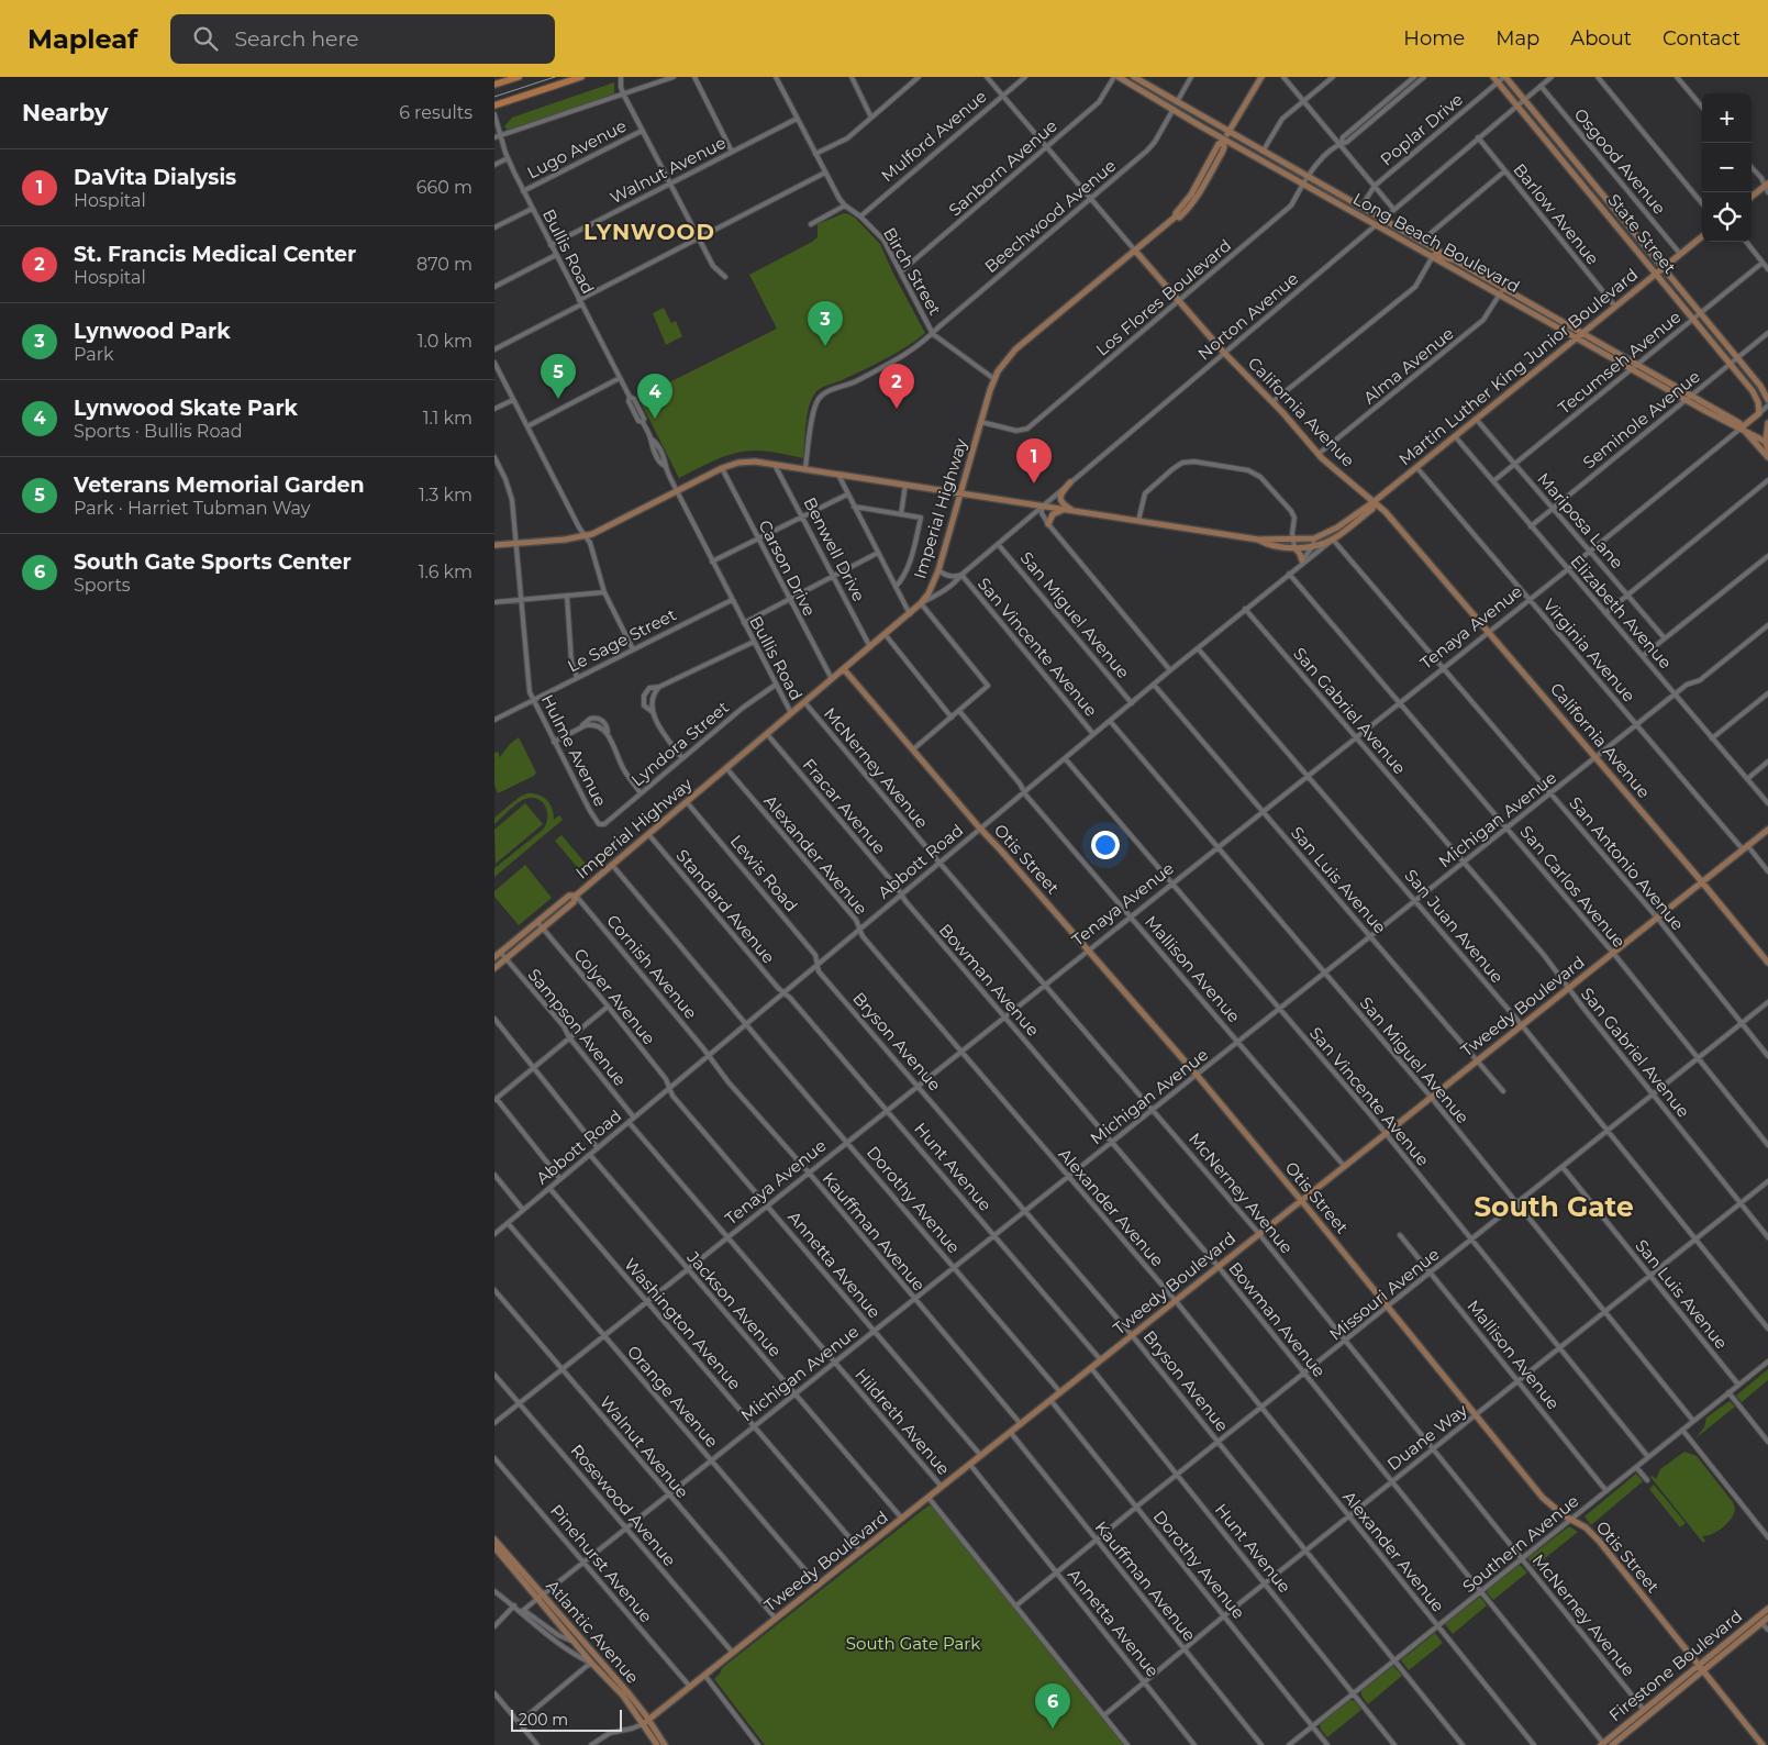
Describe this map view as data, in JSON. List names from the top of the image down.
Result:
{
  "streets": {
    "main road": [
      "State Street",
      "Long Beach Boulevard",
      "Martin Luther King Junior Boulevard",
      "California Avenue",
      "Imperial Highway",
      "Tenaya Avenue",
      "Otis Street",
      "Tweedy Boulevard",
      "Atlantic Avenue",
      "Firestone Boulevard"
    ],
    "street": [
      "Poplar Drive",
      "Mulford Avenue",
      "Lugo Avenue",
      "Osgood Avenue",
      "Sanborn Avenue",
      "Walnut Avenue",
      "Barlow Avenue",
      "Beechwood Avenue",
      "Bullis Road",
      "Birch Street",
      "Los Flores Boulevard",
      "Norton Avenue",
      "Tecumseh Avenue",
      "Alma Avenue",
      "Seminole Avenue",
      "Mariposa Lane",
      "Benwell Drive",
      "Carson Drive",
      "Elizabeth Avenue",
      "San Miguel Avenue",
      "Le Sage Street",
      "San Vincente Avenue",
      "Virginia Avenue",
      "San Gabriel Avenue",
      "Lyndora Street",
      "Hulme Avenue",
      "McNerney Avenue",
      "Fracar Avenue",
      "Michigan Avenue",
      "Alexander Avenue",
      "Abbott Road",
      "San Antonio Avenue",
      "Lewis Road",
      "San Luis Avenue",
      "San Carlos Avenue",
      "Standard Avenue",
      "San Juan Avenue",
      "Cornish Avenue",
      "Mallison Avenue",
      "Bowman Avenue",
      "Colyer Avenue",
      "Sampson Avenue",
      "Bryson Avenue",
      "Hunt Avenue",
      "Dorothy Avenue",
      "Kauffman Avenue",
      "Annetta Avenue",
      "Missouri Avenue",
      "Jackson Avenue",
      "Washington Avenue",
      "Orange Avenue",
      "Hildreth Avenue",
      "Duane Way",
      "Rosewood Avenue",
      "Southern Avenue",
      "Pinehurst Avenue"
    ]
  },
  "crossings": [
    ["Poplar Drive", "State Street"],
    ["Poplar Drive", "Long Beach Boulevard"],
    ["Mulford Avenue", "Birch Street"],
    ["Mulford Avenue", "California Avenue"],
    ["Lugo Avenue", "Bullis Road"],
    ["Osgood Avenue", "Norton Avenue"],
    ["Osgood Avenue", "Martin Luther King Junior Boulevard"],
    ["Sanborn Avenue", "Birch Street"],
    ["Sanborn Avenue", "California Avenue"],
    ["Walnut Avenue", "Bullis Road"],
    ["Walnut Avenue", "Birch Street"],
    ["Walnut Avenue", "Tenaya Avenue"],
    ["Walnut Avenue", "Michigan Avenue"],
    ["Walnut Avenue", "Tweedy Boulevard"],
    ["Barlow Avenue", "Norton Avenue"],
    ["Barlow Avenue", "Martin Luther King Junior Boulevard"],
    ["Beechwood Avenue", "Long Beach Boulevard"],
    ["Beechwood Avenue", "Birch Street"],
    ["Beechwood Avenue", "Martin Luther King Junior Boulevard"],
    ["Beechwood Avenue", "California Avenue"],
    ["State Street", "Norton Avenue"],
    ["State Street", "Tecumseh Avenue"],
    ["State Street", "Martin Luther King Junior Boulevard"],
    ["State Street", "Seminole Avenue"],
    ["State Street", "Tenaya Avenue"],
    ["Long Beach Boulevard", "Los Flores Boulevard"],
    ["Long Beach Boulevard", "Norton Avenue"],
    ["Long Beach Boulevard", "Tecumseh Avenue"],
    ["Long Beach Boulevard", "Alma Avenue"],
    ["Long Beach Boulevard", "Martin Luther King Junior Boulevard"],
    ["Long Beach Boulevard", "Seminole Avenue"],
    ["Long Beach Boulevard", "Imperial Highway"],
    ["Long Beach Boulevard", "Tenaya Avenue"],
    ["Bullis Road", "Martin Luther King Junior Boulevard"],
    ["Bullis Road", "Imperial Highway"],
    ["Bullis Road", "Le Sage Street"],
    ["Bullis Road", "Lyndora Street"],
    ["Birch Street", "Imperial Highway"],
    ["Los Flores Boulevard", "California Avenue"],
    ["Los Flores Boulevard", "Imperial Highway"],
    ["Norton Avenue", "Martin Luther King Junior Boulevard"],
    ["Norton Avenue", "California Avenue"],
    ["Norton Avenue", "Imperial Highway"],
    ["Norton Avenue", "San Miguel Avenue"],
    ["Norton Avenue", "San Vincente Avenue"],
    ["Tecumseh Avenue", "Mariposa Lane"],
    ["Tecumseh Avenue", "Elizabeth Avenue"],
    ["Alma Avenue", "California Avenue"],
    ["Martin Luther King Junior Boulevard", "California Avenue"],
    ["Martin Luther King Junior Boulevard", "Imperial Highway"],
    ["Martin Luther King Junior Boulevard", "Mariposa Lane"],
    ["Martin Luther King Junior Boulevard", "Benwell Drive"],
    ["Martin Luther King Junior Boulevard", "Carson Drive"],
    ["Martin Luther King Junior Boulevard", "Elizabeth Avenue"],
    ["Martin Luther King Junior Boulevard", "Virginia Avenue"],
    ["Martin Luther King Junior Boulevard", "Hulme Avenue"],
    ["Martin Luther King Junior Boulevard", "Abbott Road"],
    ["Martin Luther King Junior Boulevard", "San Antonio Avenue"],
    ["California Avenue", "Imperial Highway"],
    ["California Avenue", "Tenaya Avenue"],
    ["California Avenue", "Michigan Avenue"],
    ["California Avenue", "Tweedy Boulevard"],
    ["Seminole Avenue", "Mariposa Lane"],
    ["Seminole Avenue", "Elizabeth Avenue"],
    ["Imperial Highway", "Benwell Drive"],
    ["Imperial Highway", "Carson Drive"],
    ["Imperial Highway", "McNerney Avenue"],
    ["Imperial Highway", "Fracar Avenue"],
    ["Imperial Highway", "Alexander Avenue"],
    ["Imperial Highway", "Otis Street"],
    ["Imperial Highway", "Lewis Road"],
    ["Imperial Highway", "Standard Avenue"],
    ["Imperial Highway", "Cornish Avenue"],
    ["Imperial Highway", "Colyer Avenue"],
    ["Imperial Highway", "Sampson Avenue"],
    ["Mariposa Lane", "Tenaya Avenue"],
    ["Elizabeth Avenue", "Tenaya Avenue"],
    ["Elizabeth Avenue", "Michigan Avenue"],
    ["San Miguel Avenue", "Tenaya Avenue"],
    ["San Miguel Avenue", "Michigan Avenue"],
    ["San Miguel Avenue", "Abbott Road"],
    ["San Miguel Avenue", "Tweedy Boulevard"],
    ["San Miguel Avenue", "Missouri Avenue"],
    ["San Miguel Avenue", "Duane Way"],
    ["San Miguel Avenue", "Southern Avenue"],
    ["Tenaya Avenue", "San Vincente Avenue"],
    ["Tenaya Avenue", "Virginia Avenue"],
    ["Tenaya Avenue", "San Gabriel Avenue"],
    ["Tenaya Avenue", "McNerney Avenue"],
    ["Tenaya Avenue", "Alexander Avenue"],
    ["Tenaya Avenue", "Otis Street"],
    ["Tenaya Avenue", "San Antonio Avenue"],
    ["Tenaya Avenue", "San Luis Avenue"],
    ["Tenaya Avenue", "San Carlos Avenue"],
    ["Tenaya Avenue", "San Juan Avenue"],
    ["Tenaya Avenue", "Mallison Avenue"],
    ["Tenaya Avenue", "Bowman Avenue"],
    ["Tenaya Avenue", "Bryson Avenue"],
    ["Tenaya Avenue", "Hunt Avenue"],
    ["Tenaya Avenue", "Dorothy Avenue"],
    ["Tenaya Avenue", "Kauffman Avenue"],
    ["Tenaya Avenue", "Annetta Avenue"],
    ["Tenaya Avenue", "Jackson Avenue"],
    ["Tenaya Avenue", "Washington Avenue"],
    ["Tenaya Avenue", "Orange Avenue"],
    ["Tenaya Avenue", "Hildreth Avenue"],
    ["Tenaya Avenue", "Rosewood Avenue"],
    ["Le Sage Street", "Hulme Avenue"],
    ["San Vincente Avenue", "Michigan Avenue"],
    ["San Vincente Avenue", "Abbott Road"],
    ["San Vincente Avenue", "Tweedy Boulevard"],
    ["San Vincente Avenue", "Missouri Avenue"],
    ["San Vincente Avenue", "Duane Way"],
    ["San Vincente Avenue", "Southern Avenue"],
    ["Virginia Avenue", "Michigan Avenue"],
    ["Virginia Avenue", "Tweedy Boulevard"],
    ["San Gabriel Avenue", "Michigan Avenue"],
    ["San Gabriel Avenue", "Abbott Road"],
    ["San Gabriel Avenue", "Tweedy Boulevard"],
    ["San Gabriel Avenue", "Missouri Avenue"],
    ["San Gabriel Avenue", "Duane Way"],
    ["Lyndora Street", "Hulme Avenue"],
    ["McNerney Avenue", "Michigan Avenue"],
    ["McNerney Avenue", "Abbott Road"],
    ["McNerney Avenue", "Tweedy Boulevard"],
    ["McNerney Avenue", "Missouri Avenue"],
    ["McNerney Avenue", "Duane Way"],
    ["McNerney Avenue", "Southern Avenue"],
    ["McNerney Avenue", "Firestone Boulevard"],
    ["Fracar Avenue", "Abbott Road"],
    ["Fracar Avenue", "Bowman Avenue"],
    ["Michigan Avenue", "Alexander Avenue"],
    ["Michigan Avenue", "Otis Street"],
    ["Michigan Avenue", "San Antonio Avenue"],
    ["Michigan Avenue", "San Luis Avenue"],
    ["Michigan Avenue", "San Carlos Avenue"],
    ["Michigan Avenue", "San Juan Avenue"],
    ["Michigan Avenue", "Mallison Avenue"],
    ["Michigan Avenue", "Bowman Avenue"],
    ["Michigan Avenue", "Bryson Avenue"],
    ["Michigan Avenue", "Hunt Avenue"],
    ["Michigan Avenue", "Dorothy Avenue"],
    ["Michigan Avenue", "Kauffman Avenue"],
    ["Michigan Avenue", "Annetta Avenue"],
    ["Michigan Avenue", "Jackson Avenue"],
    ["Michigan Avenue", "Washington Avenue"],
    ["Michigan Avenue", "Orange Avenue"],
    ["Michigan Avenue", "Hildreth Avenue"],
    ["Michigan Avenue", "Rosewood Avenue"],
    ["Michigan Avenue", "Pinehurst Avenue"],
    ["Michigan Avenue", "Atlantic Avenue"],
    ["Alexander Avenue", "Abbott Road"],
    ["Alexander Avenue", "Tweedy Boulevard"],
    ["Alexander Avenue", "Missouri Avenue"],
    ["Alexander Avenue", "Duane Way"],
    ["Alexander Avenue", "Southern Avenue"],
    ["Otis Street", "Abbott Road"],
    ["Otis Street", "Tweedy Boulevard"],
    ["Otis Street", "Missouri Avenue"],
    ["Otis Street", "Duane Way"],
    ["Otis Street", "Southern Avenue"],
    ["Otis Street", "Firestone Boulevard"],
    ["Abbott Road", "San Antonio Avenue"],
    ["Abbott Road", "Lewis Road"],
    ["Abbott Road", "San Luis Avenue"],
    ["Abbott Road", "San Carlos Avenue"],
    ["Abbott Road", "Standard Avenue"],
    ["Abbott Road", "San Juan Avenue"],
    ["Abbott Road", "Cornish Avenue"],
    ["Abbott Road", "Mallison Avenue"],
    ["Abbott Road", "Bowman Avenue"],
    ["Abbott Road", "Colyer Avenue"],
    ["Abbott Road", "Sampson Avenue"],
    ["Abbott Road", "Bryson Avenue"],
    ["Abbott Road", "Hunt Avenue"],
    ["Abbott Road", "Dorothy Avenue"],
    ["Abbott Road", "Kauffman Avenue"],
    ["Abbott Road", "Annetta Avenue"],
    ["Abbott Road", "Jackson Avenue"],
    ["Abbott Road", "Washington Avenue"],
    ["Abbott Road", "Orange Avenue"],
    ["Abbott Road", "Hildreth Avenue"],
    ["San Antonio Avenue", "Tweedy Boulevard"],
    ["San Antonio Avenue", "Missouri Avenue"],
    ["Lewis Road", "Bryson Avenue"],
    ["San Luis Avenue", "Tweedy Boulevard"],
    ["San Luis Avenue", "Missouri Avenue"],
    ["San Luis Avenue", "Duane Way"],
    ["San Luis Avenue", "Southern Avenue"],
    ["San Carlos Avenue", "Tweedy Boulevard"],
    ["San Carlos Avenue", "Missouri Avenue"],
    ["Standard Avenue", "Hunt Avenue"],
    ["San Juan Avenue", "Tweedy Boulevard"],
    ["San Juan Avenue", "Missouri Avenue"],
    ["San Juan Avenue", "Duane Way"],
    ["Cornish Avenue", "Kauffman Avenue"],
    ["Mallison Avenue", "Tweedy Boulevard"],
    ["Mallison Avenue", "Missouri Avenue"],
    ["Mallison Avenue", "Duane Way"],
    ["Mallison Avenue", "Southern Avenue"],
    ["Bowman Avenue", "Tweedy Boulevard"],
    ["Bowman Avenue", "Missouri Avenue"],
    ["Bowman Avenue", "Duane Way"],
    ["Bowman Avenue", "Southern Avenue"],
    ["Bowman Avenue", "Firestone Boulevard"],
    ["Colyer Avenue", "Annetta Avenue"],
    ["Tweedy Boulevard", "Bryson Avenue"],
    ["Tweedy Boulevard", "Hunt Avenue"],
    ["Tweedy Boulevard", "Dorothy Avenue"],
    ["Tweedy Boulevard", "Kauffman Avenue"],
    ["Tweedy Boulevard", "Annetta Avenue"],
    ["Tweedy Boulevard", "Jackson Avenue"],
    ["Tweedy Boulevard", "Washington Avenue"],
    ["Tweedy Boulevard", "Orange Avenue"],
    ["Tweedy Boulevard", "Hildreth Avenue"],
    ["Tweedy Boulevard", "Rosewood Avenue"],
    ["Tweedy Boulevard", "Pinehurst Avenue"],
    ["Tweedy Boulevard", "Atlantic Avenue"],
    ["Bryson Avenue", "Missouri Avenue"],
    ["Bryson Avenue", "Duane Way"],
    ["Bryson Avenue", "Southern Avenue"],
    ["Hunt Avenue", "Missouri Avenue"],
    ["Hunt Avenue", "Duane Way"],
    ["Hunt Avenue", "Southern Avenue"],
    ["Dorothy Avenue", "Missouri Avenue"],
    ["Dorothy Avenue", "Duane Way"],
    ["Dorothy Avenue", "Southern Avenue"],
    ["Kauffman Avenue", "Missouri Avenue"],
    ["Kauffman Avenue", "Duane Way"],
    ["Annetta Avenue", "Missouri Avenue"],
    ["Annetta Avenue", "Duane Way"],
    ["Missouri Avenue", "Hildreth Avenue"],
    ["Hildreth Avenue", "Duane Way"]
  ],
  "districts": ["LYNWOOD", "South Gate"],
  "parks": ["South Gate Park"],
  "scale_bar": "200 m",
  "page": {
    "header": "Mapleaf",
    "search": "Search here",
    "nav": [
      "Home",
      "Map",
      "About",
      "Contact"
    ],
    "heading": ["Nearby", "6 results"],
    "map_buttons": ["+", "−"],
    "list": [
      {
        "mark": "1",
        "name": "DaVita Dialysis",
        "note": "Hospital",
        "value": "660 m"
      },
      {
        "mark": "2",
        "name": "St. Francis Medical Center",
        "note": "Hospital",
        "value": "870 m"
      },
      {
        "mark": "3",
        "name": "Lynwood Park",
        "note": "Park",
        "value": "1.0 km"
      },
      {
        "mark": "4",
        "name": "Lynwood Skate Park",
        "note": "Sports · Bullis Road",
        "value": "1.1 km"
      },
      {
        "mark": "5",
        "name": "Veterans Memorial Garden",
        "note": "Park · Harriet Tubman Way",
        "value": "1.3 km"
      },
      {
        "mark": "6",
        "name": "South Gate Sports Center",
        "note": "Sports",
        "value": "1.6 km"
      }
    ],
    "pins": [
      "3",
      "5",
      "2",
      "4",
      "1",
      "6"
    ],
    "scale": "200 m"
  }
}
